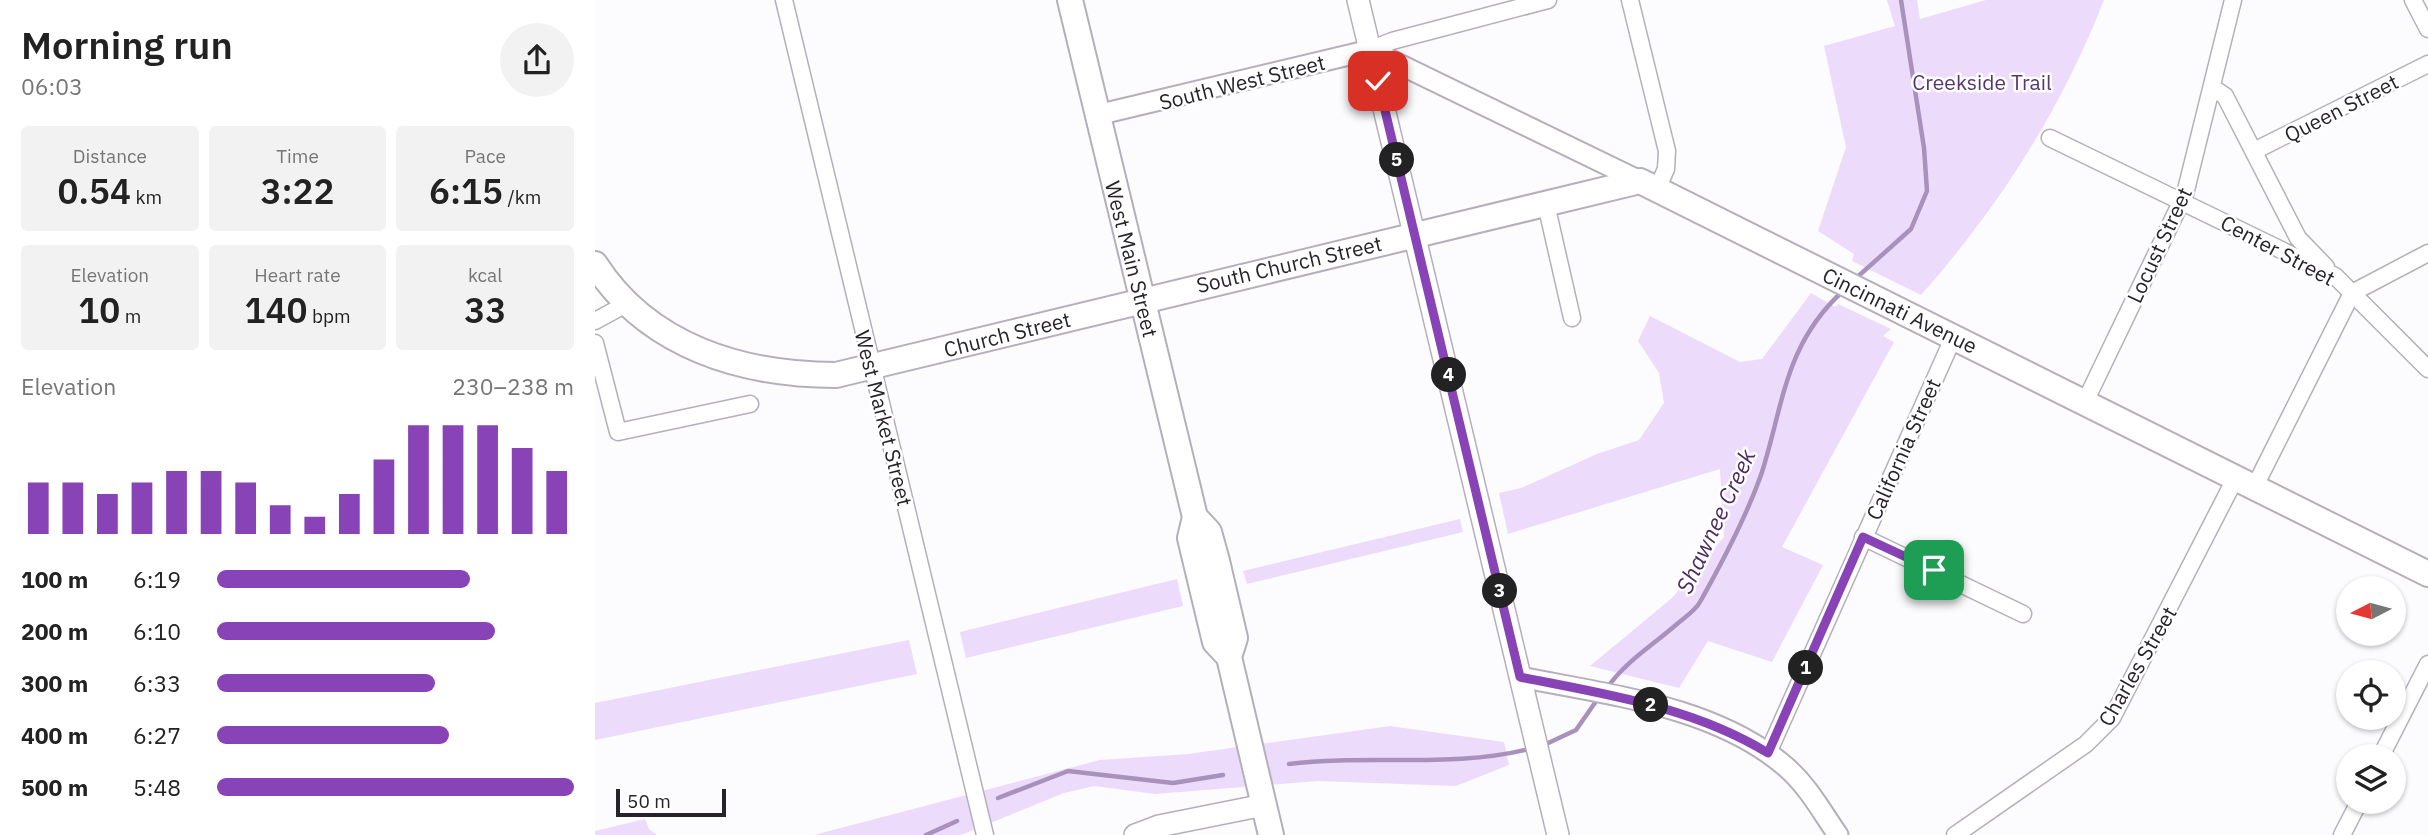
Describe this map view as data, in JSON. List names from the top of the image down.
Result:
{
  "streets": {
    "main road": [
      "West Main Street",
      "South Church Street",
      "Cincinnati Avenue",
      "Church Street"
    ],
    "street": [
      "South West Street",
      "Queen Street",
      "Locust Street",
      "Center Street",
      "West Market Street",
      "California Street",
      "Charles Street"
    ]
  },
  "crossings": [
    ["South West Street", "West Main Street"],
    ["South West Street", "Cincinnati Avenue"],
    ["Locust Street", "Center Street"],
    ["Locust Street", "Cincinnati Avenue"],
    ["Center Street", "Charles Street"],
    ["West Main Street", "South Church Street"],
    ["West Main Street", "Church Street"],
    ["South Church Street", "Cincinnati Avenue"],
    ["South Church Street", "Church Street"],
    ["Cincinnati Avenue", "California Street"],
    ["Cincinnati Avenue", "Charles Street"],
    ["Church Street", "West Market Street"]
  ],
  "water": ["Shawnee Creek"],
  "parks": ["Creekside Trail"],
  "scale_bar": "50 m",
  "north": "left",
  "page": {
    "heading": ["Morning run", "06:03"],
    "stats": [
      ["Distance", "0.54 km"],
      ["Time", "3:22"],
      ["Pace", "6:15 /km"],
      ["Elevation", "10 m"],
      ["Heart rate", "140 bpm"],
      ["kcal", "33"]
    ],
    "pins": [
      "5",
      "4",
      "3",
      "1",
      "2"
    ],
    "chart": ["Elevation", "230–238 m"],
    "list": [
      {
        "name": "100 m",
        "note": "6:19"
      },
      {
        "name": "200 m",
        "note": "6:10"
      },
      {
        "name": "300 m",
        "note": "6:33"
      },
      {
        "name": "400 m",
        "note": "6:27"
      },
      {
        "name": "500 m",
        "note": "5:48"
      }
    ],
    "scale": "50 m"
  }
}
